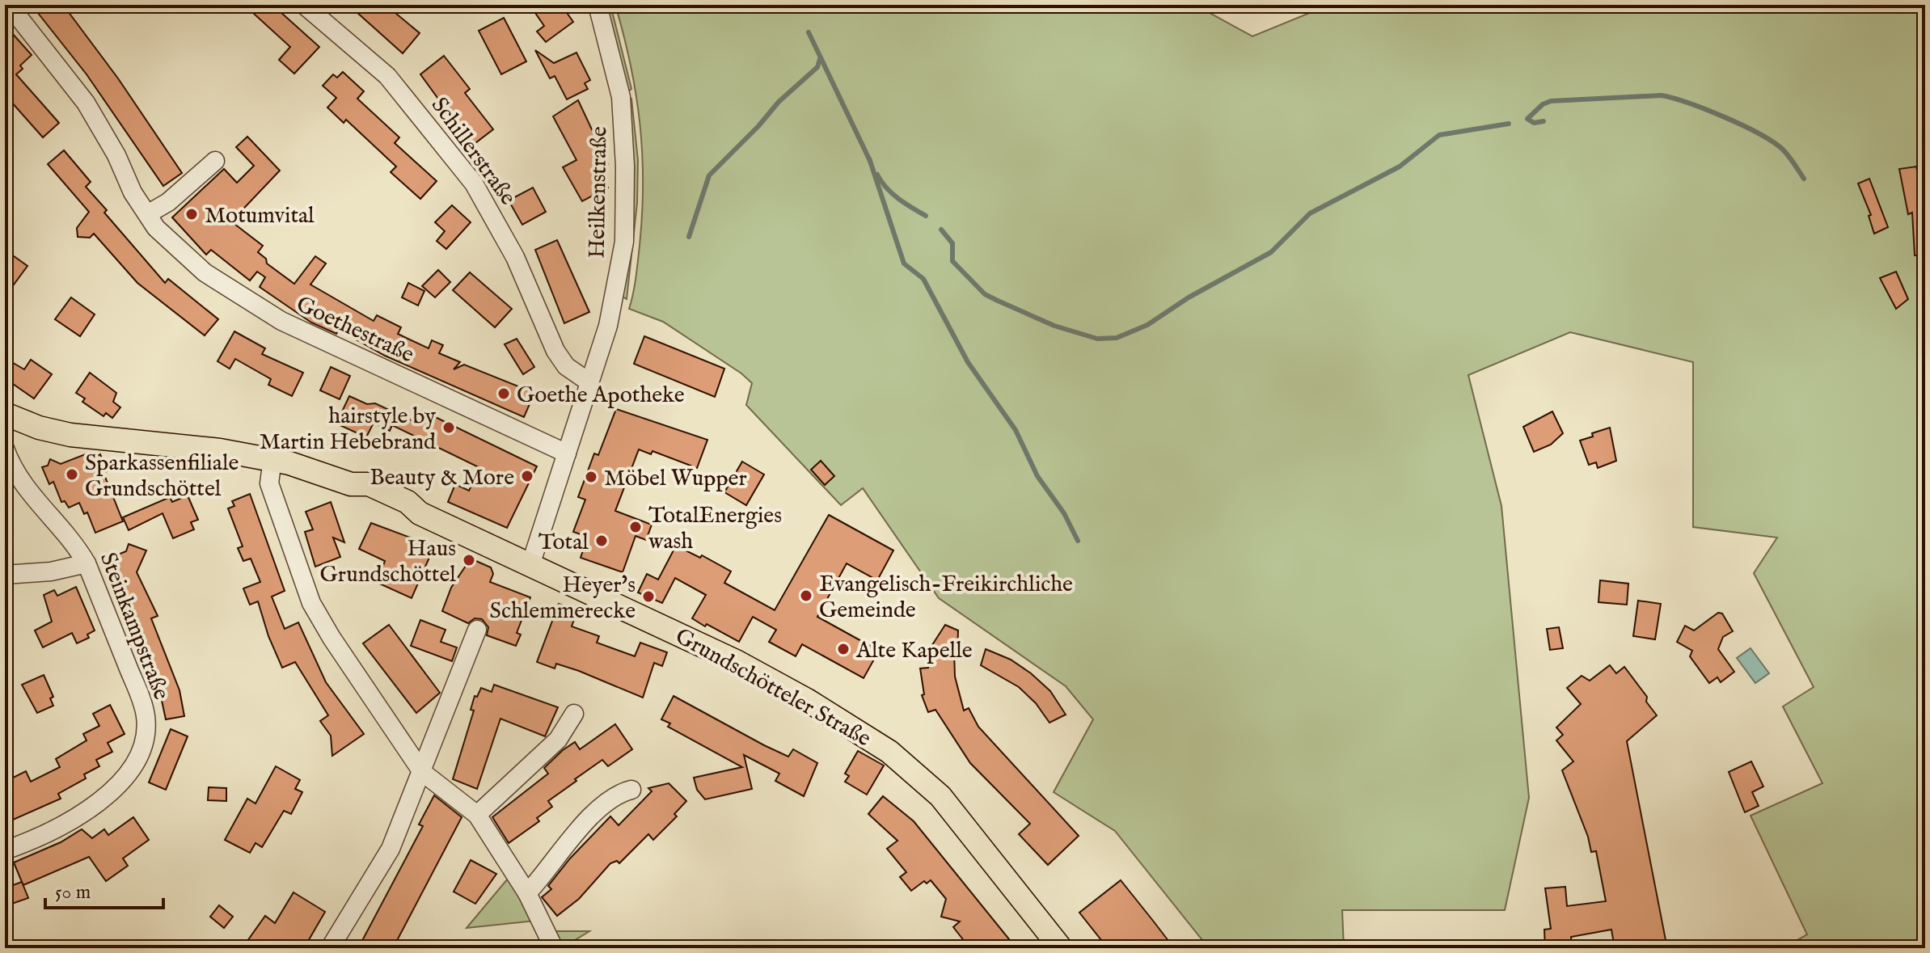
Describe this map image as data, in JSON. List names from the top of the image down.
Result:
{
  "streets": {
    "main road": ["Grundschötteler Straße"],
    "street": [
      "Schillerstraße",
      "Heilkenstraße",
      "Goethestraße",
      "Steinkampstraße"
    ]
  },
  "crossings": [
    ["Schillerstraße", "Heilkenstraße"],
    ["Heilkenstraße", "Goethestraße"],
    ["Heilkenstraße", "Grundschötteler Straße"]
  ],
  "places": [
    "Motumvital",
    "Goethe Apotheke",
    "hairstyle by Martin Hebebrand",
    "Sparkassenfiliale Grundschöttel",
    "Beauty & More",
    "Möbel Wupper",
    "TotalEnergies wash",
    "Total",
    "Haus Grundschöttel",
    "Evangelisch-Freikirchliche Gemeinde",
    "Heyer's Schlemmerecke",
    "Alte Kapelle"
  ],
  "scale_bar": "50 m"
}
